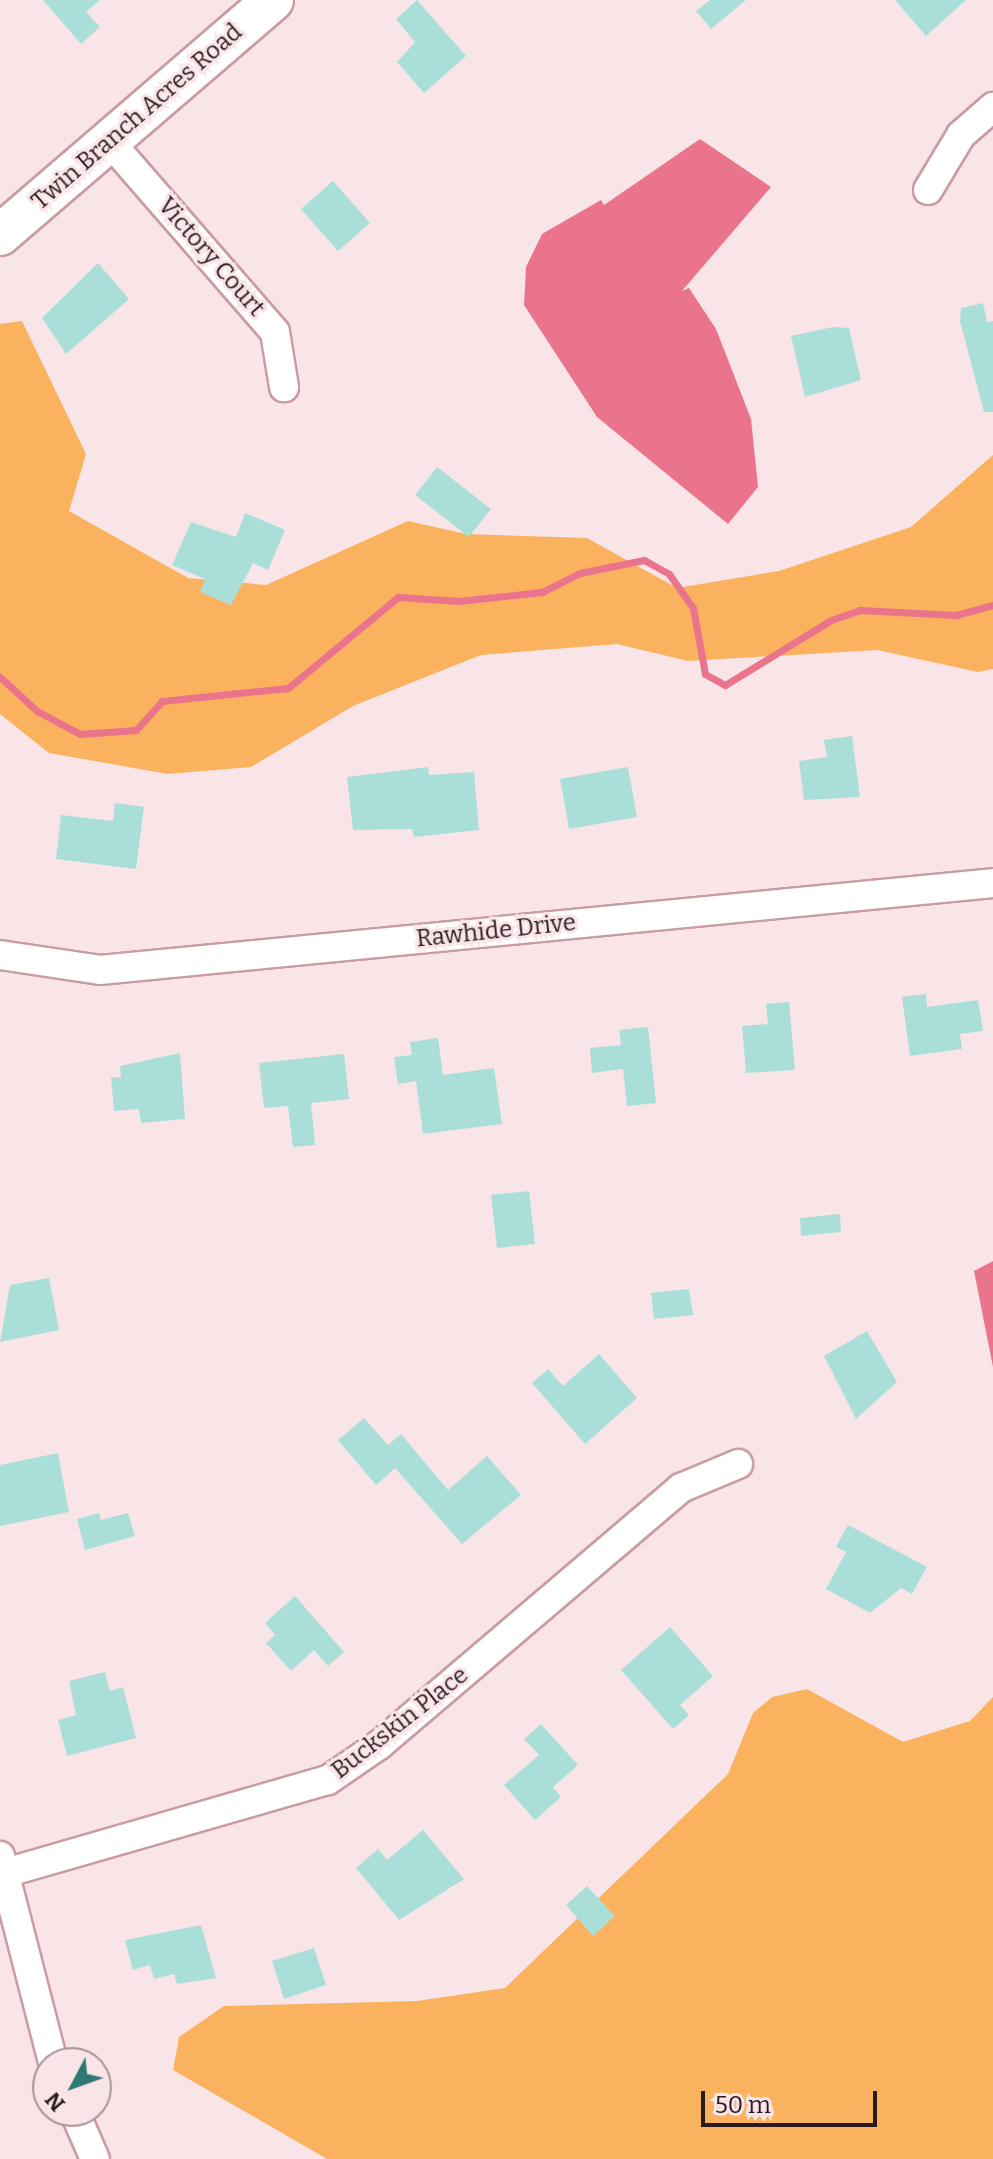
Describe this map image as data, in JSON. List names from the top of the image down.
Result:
{
  "streets": {
    "street": [
      "Twin Branch Acres Road",
      "Victory Court",
      "Rawhide Drive",
      "Buckskin Place"
    ]
  },
  "crossings": [
    ["Twin Branch Acres Road", "Victory Court"]
  ],
  "scale_bar": "50 m",
  "north": "bottom left"
}
